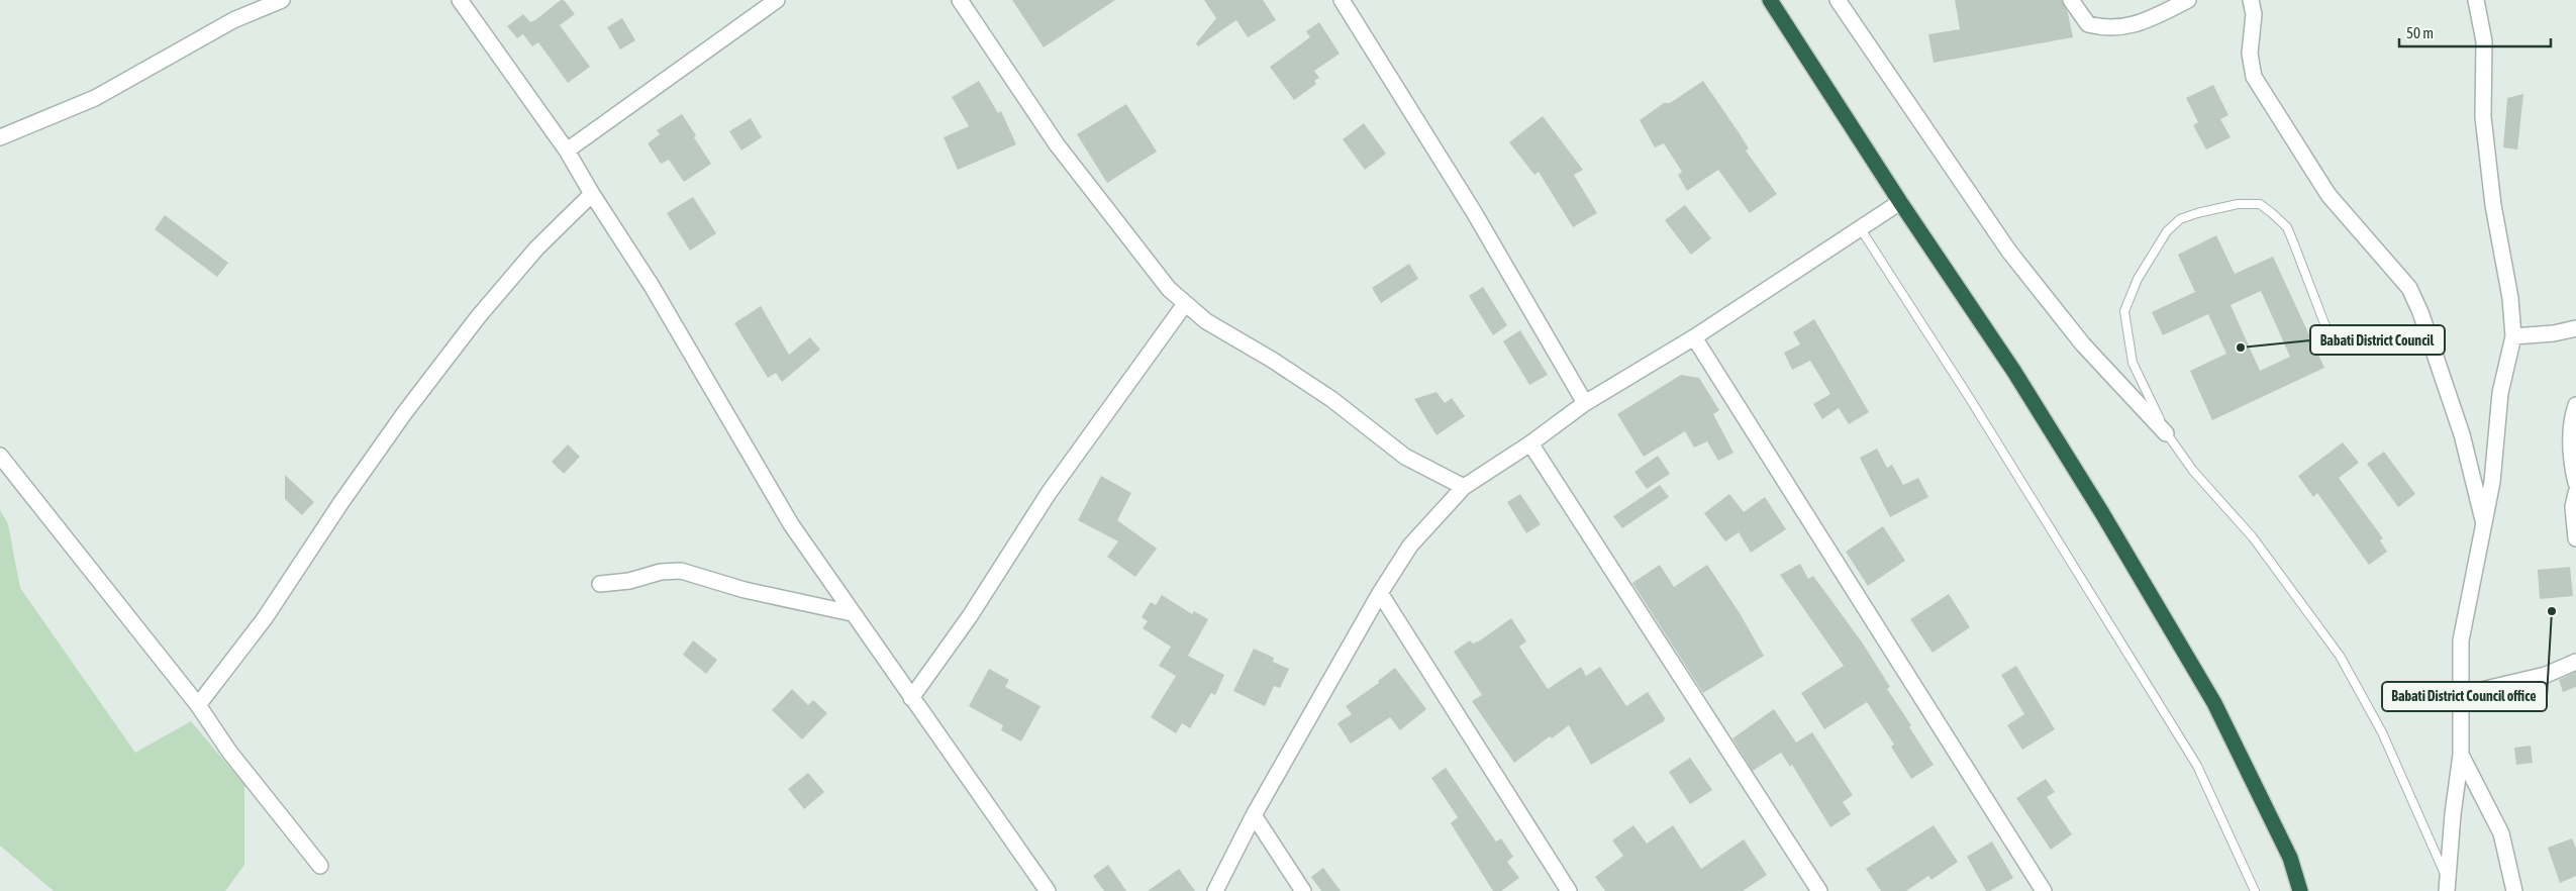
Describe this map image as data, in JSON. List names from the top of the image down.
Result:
{
  "places": ["Babati District Council", "Babati District Council office"],
  "scale_bar": "50 m"
}
